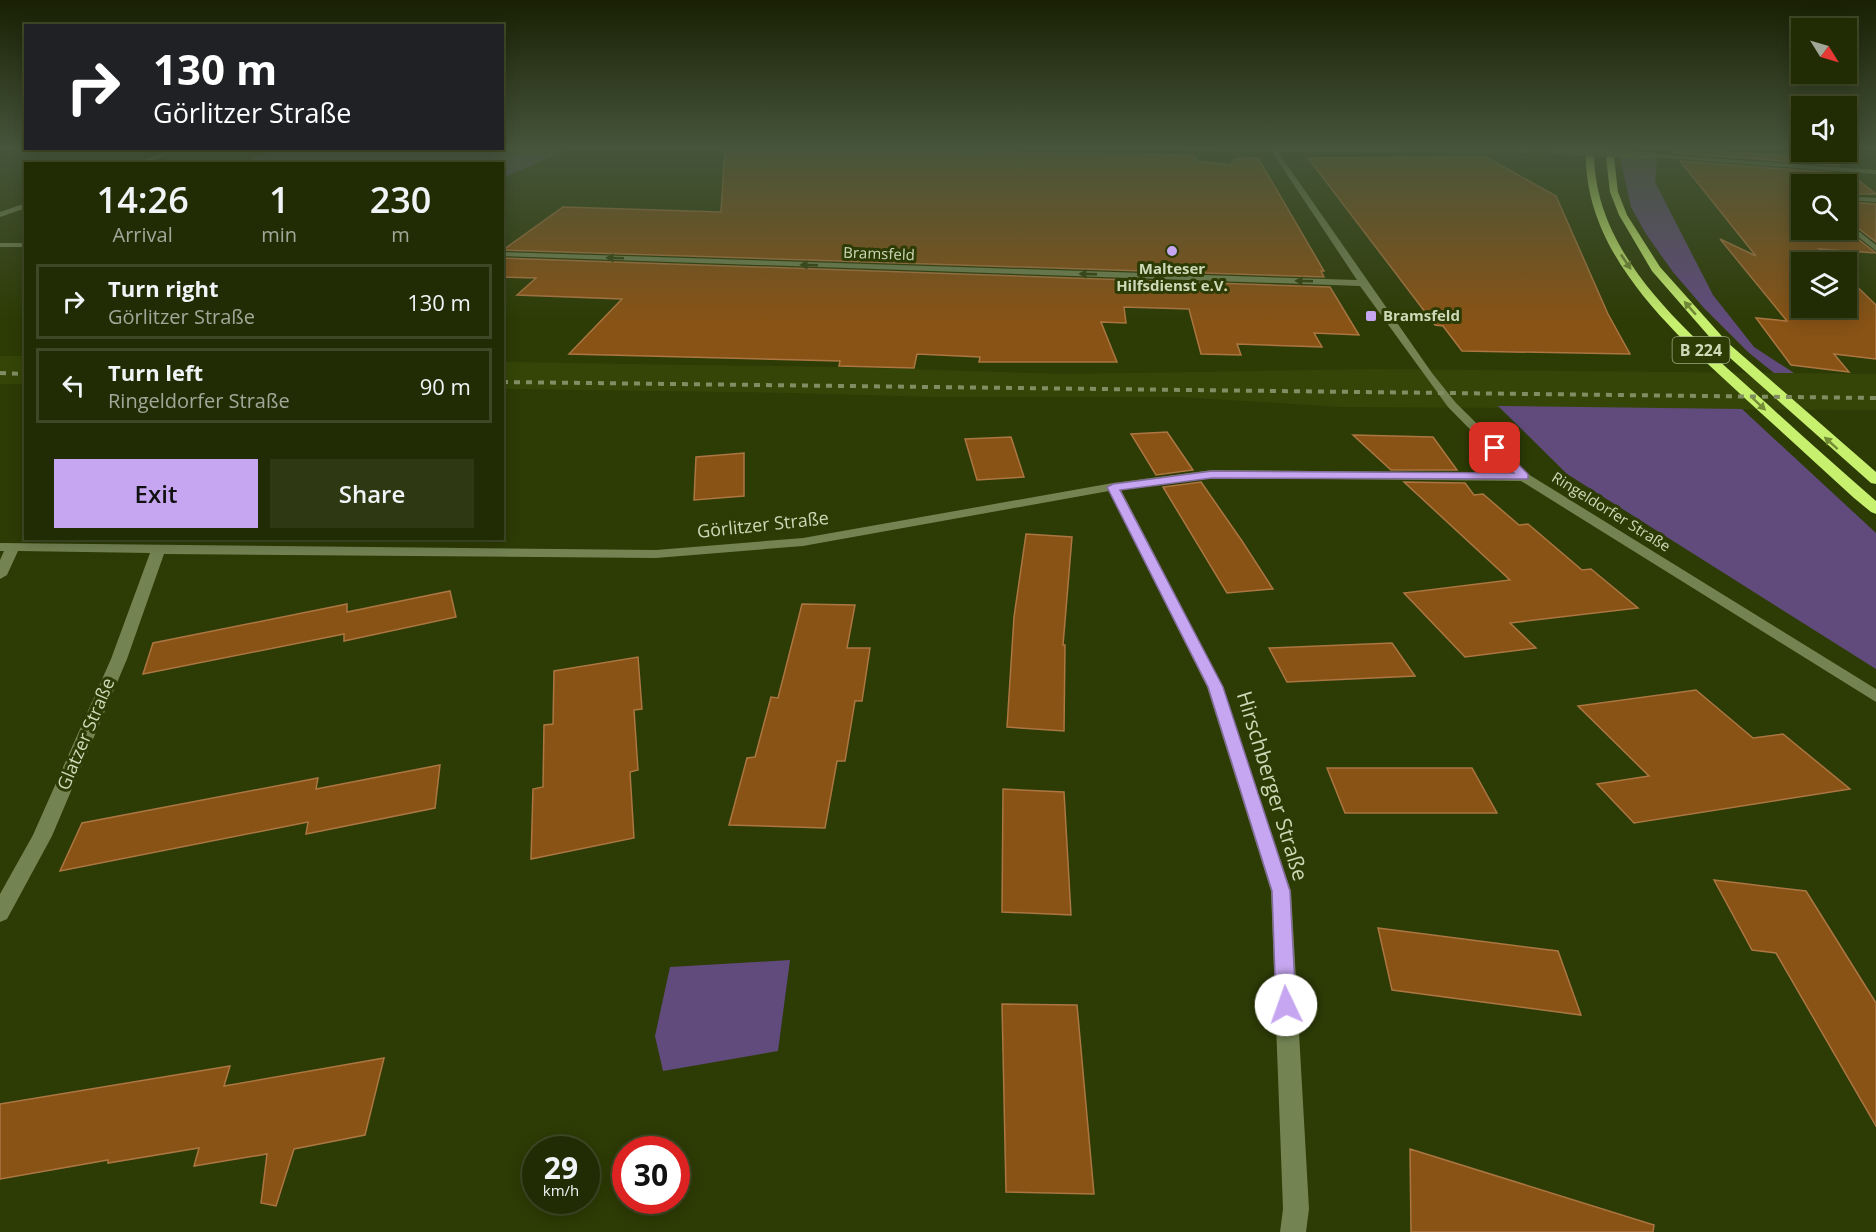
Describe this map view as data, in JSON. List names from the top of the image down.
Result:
{
  "streets": {
    "highway": ["B 224"],
    "street": [
      "Bramsfeld",
      "Ringeldorfer Straße",
      "Görlitzer Straße",
      "Glatzer Straße",
      "Hirschberger Straße"
    ]
  },
  "crossings": [
    ["Bramsfeld", "Ringeldorfer Straße"],
    ["Ringeldorfer Straße", "Görlitzer Straße"],
    ["Görlitzer Straße", "Glatzer Straße"],
    ["Görlitzer Straße", "Hirschberger Straße"]
  ],
  "one_way": ["Bramsfeld"],
  "places": {
    "other": ["Malteser Hilfsdienst e.V."],
    "transit": ["Bramsfeld"]
  },
  "north": "bottom right",
  "page": {
    "turn": ["130 m", "Görlitzer Straße"],
    "eta": [
      "14:26",
      "Arrival",
      "1",
      "min",
      "230",
      "m"
    ],
    "list": [
      {
        "name": "Turn right",
        "note": "Görlitzer Straße",
        "value": "130 m"
      },
      {
        "name": "Turn left",
        "note": "Ringeldorfer Straße",
        "value": "90 m"
      }
    ],
    "buttons": ["Exit", "Share"],
    "speed": "29 km/h",
    "limit": "30"
  }
}
